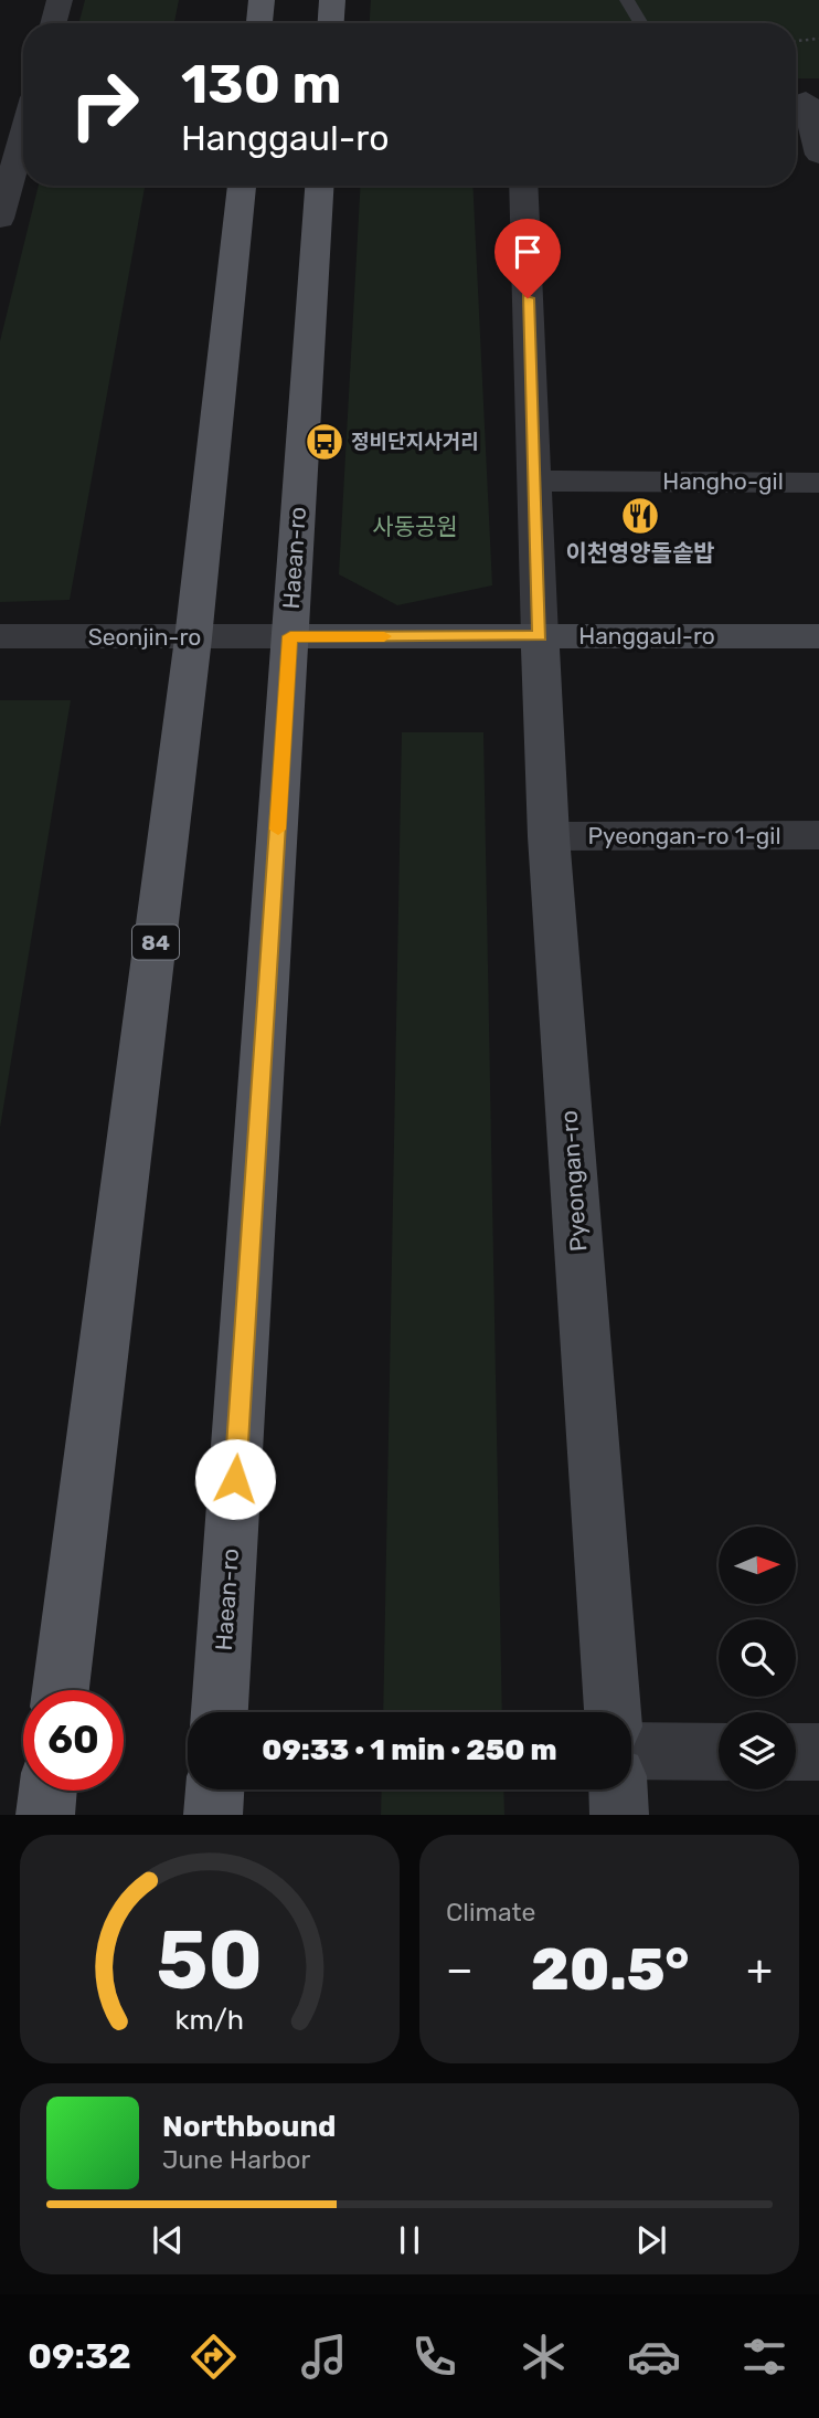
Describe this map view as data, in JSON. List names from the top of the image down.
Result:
{
  "streets": {
    "main road": ["Haean-ro", "84"],
    "street": [
      "Hangho-gil",
      "Hanggaul-ro",
      "Seonjin-ro",
      "Pyeongan-ro 1-gil",
      "Pyeongan-ro"
    ]
  },
  "crossings": [
    ["Haean-ro", "Hanggaul-ro"],
    ["Haean-ro", "Seonjin-ro"],
    ["Hanggaul-ro", "Seonjin-ro"],
    ["Hanggaul-ro", "Pyeongan-ro"],
    ["Seonjin-ro", "84"],
    ["Pyeongan-ro 1-gil", "Pyeongan-ro"]
  ],
  "parks": ["사동공원"],
  "places": {
    "bus stop": ["정비단지사거리"],
    "restaurant": ["이천영양돌솥밥"]
  },
  "north": "right",
  "page": {
    "turn": ["130 m", "Hanggaul-ro"],
    "limit": "60",
    "trip": "09:33 · 1 min · 250 m",
    "tile": "Climate",
    "heat": ["−", "20.5°", "+"],
    "song": ["Northbound", "June Harbor"],
    "tabs": "09:32",
    "gauge": ["50", "km/h"]
  }
}
